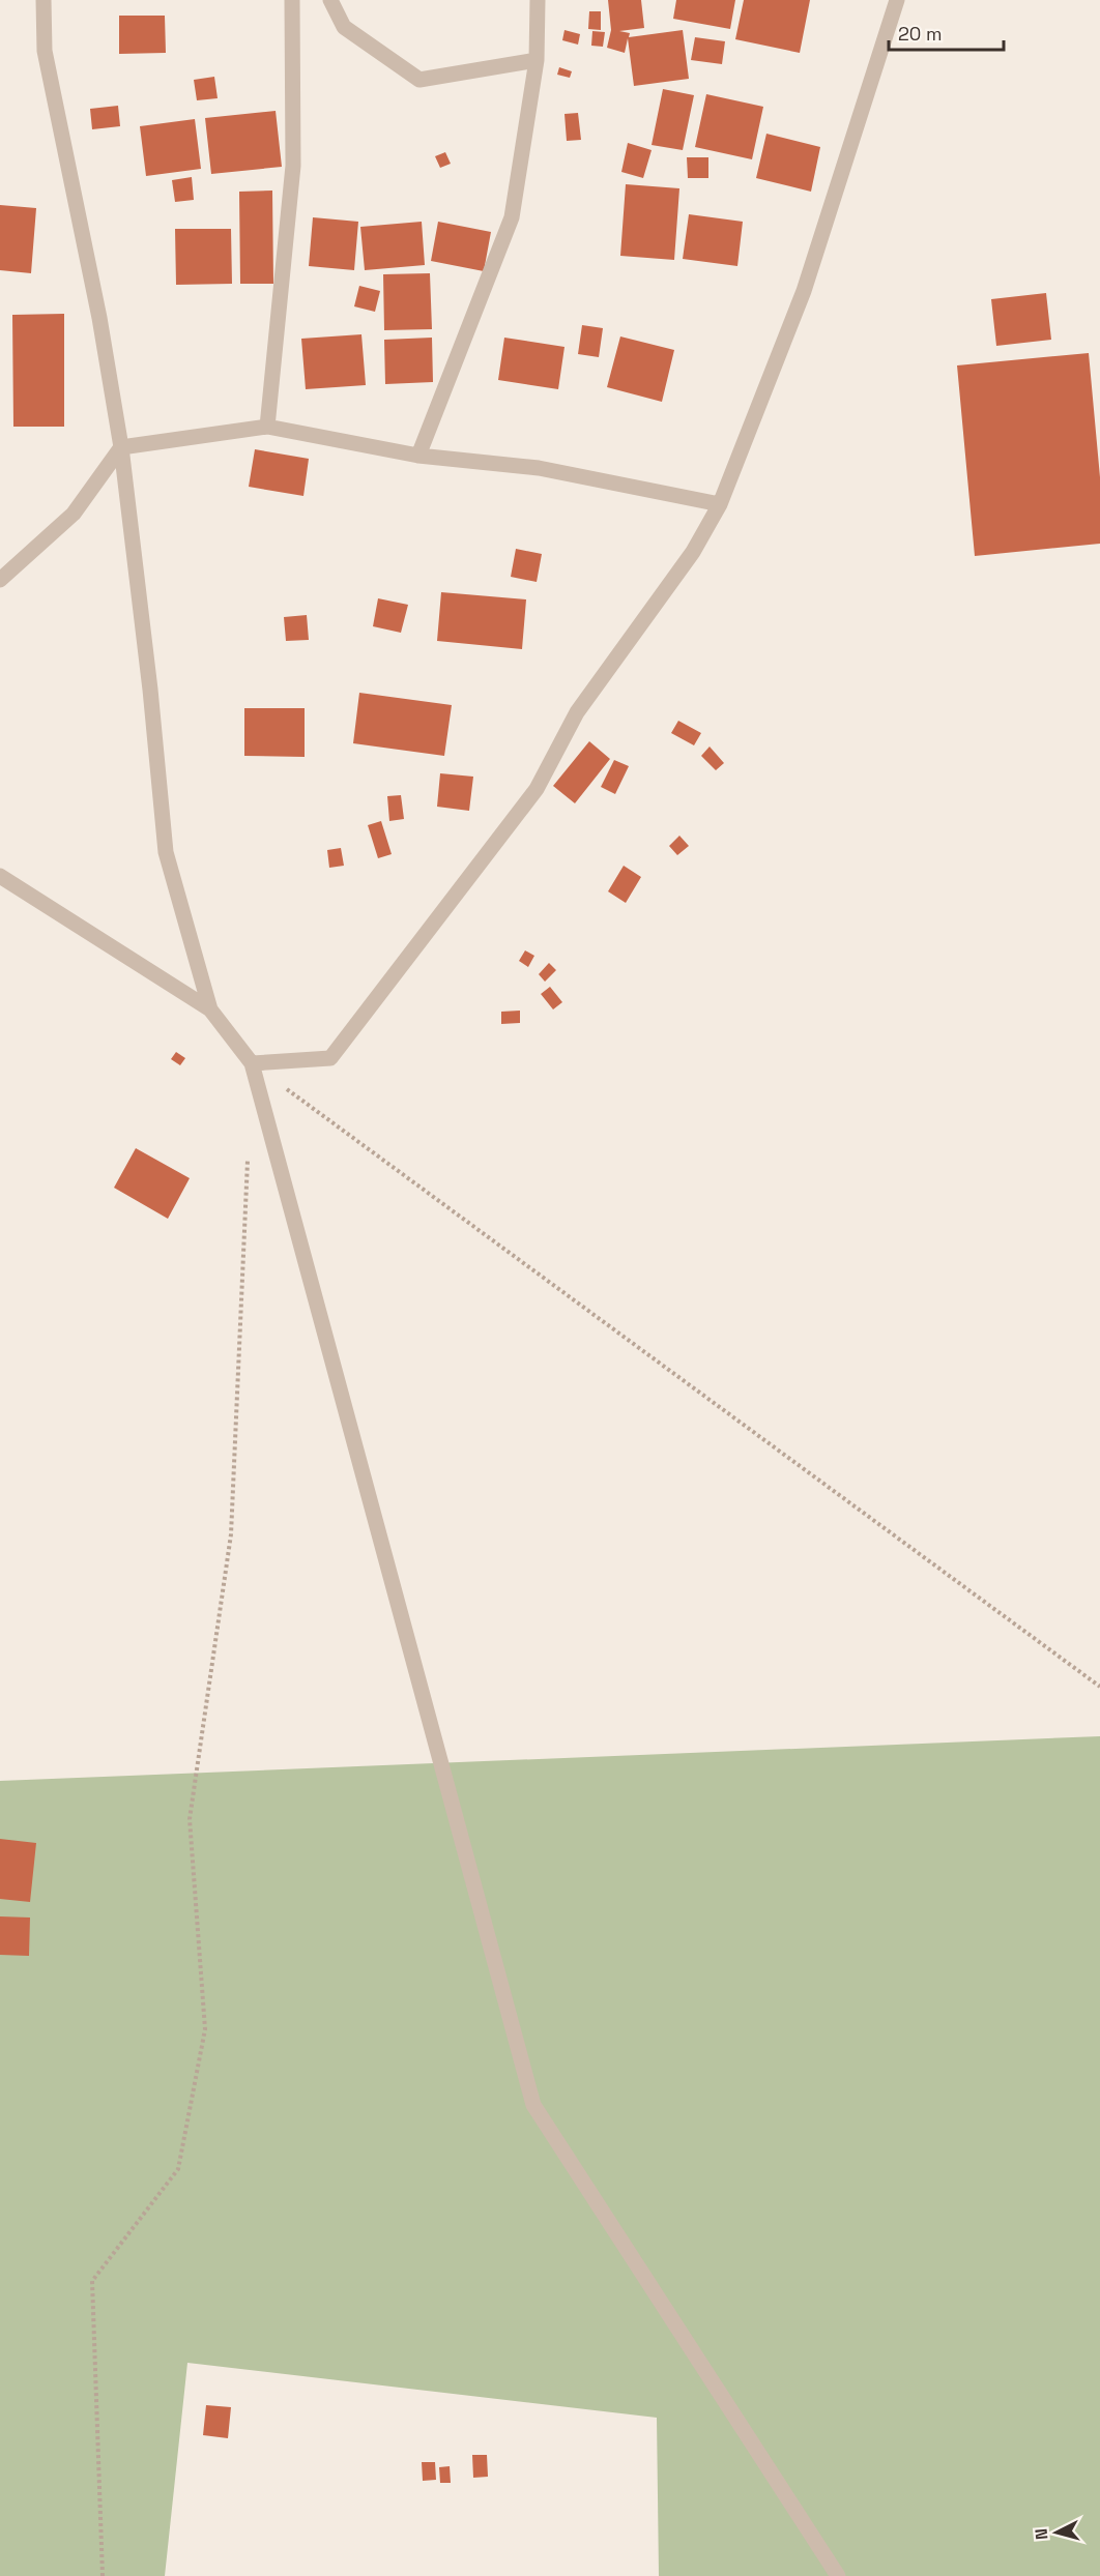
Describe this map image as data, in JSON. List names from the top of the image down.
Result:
{
  "scale_bar": "20 m",
  "north": "left"
}
